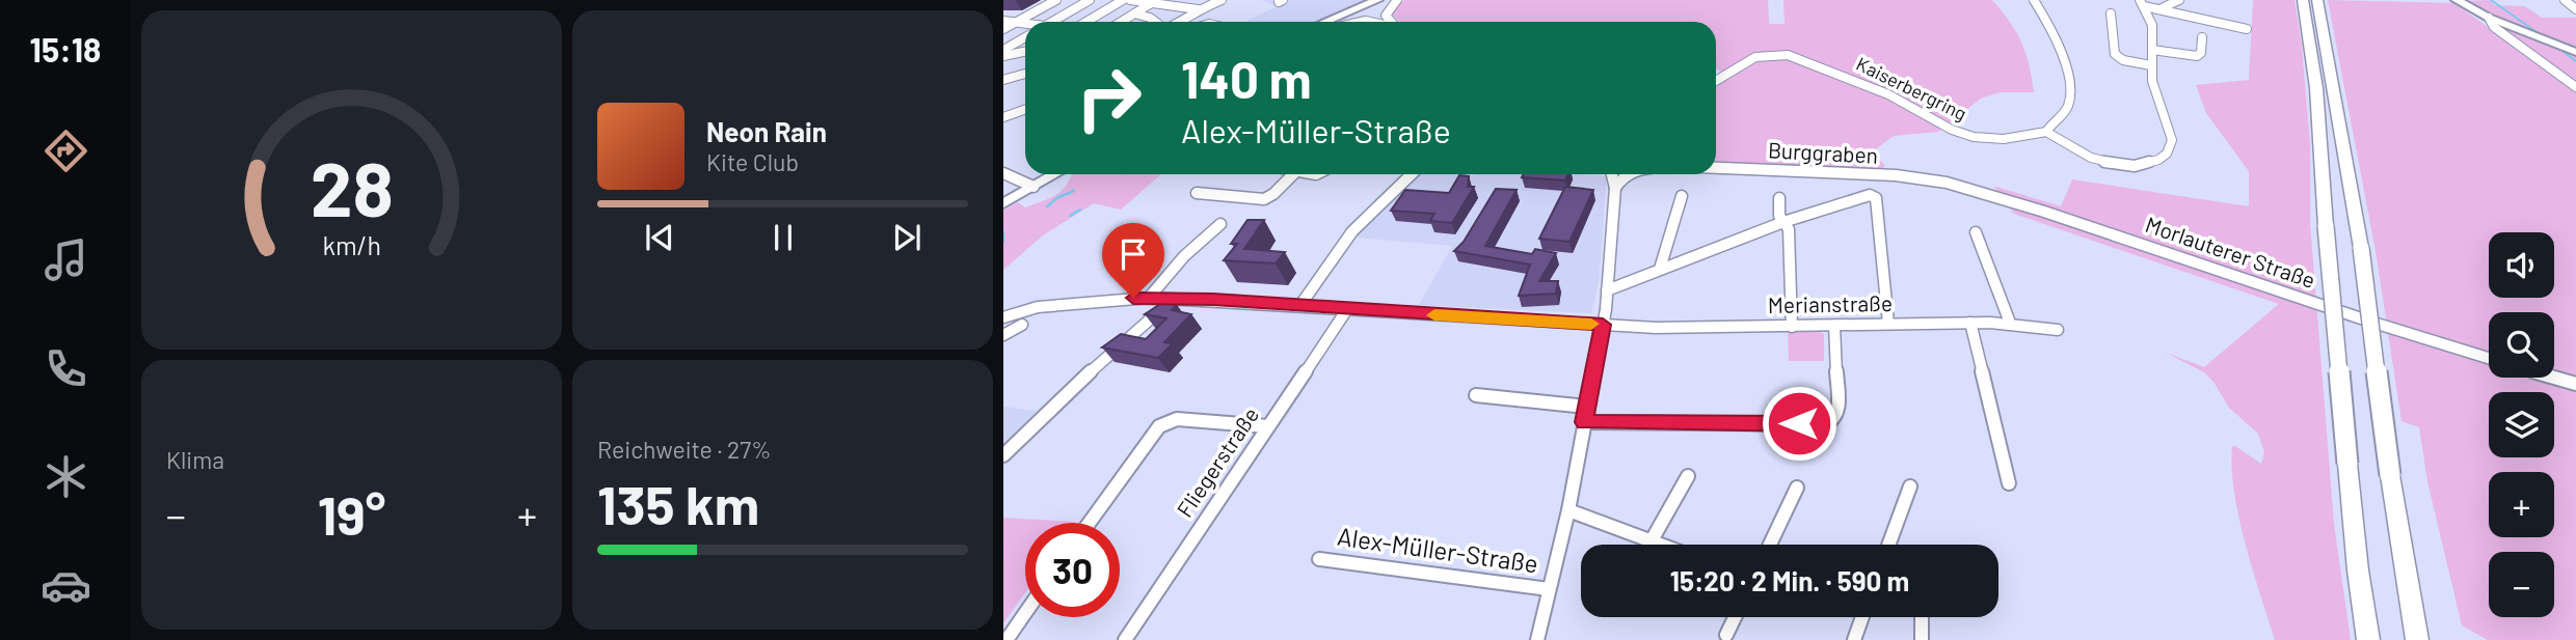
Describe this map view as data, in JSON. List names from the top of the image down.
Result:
{
  "streets": {
    "street": [
      "Kaiserbergring",
      "Burggraben",
      "Morlauterer Straße",
      "Merianstraße",
      "Fliegerstraße",
      "Alex-Müller-Straße"
    ]
  },
  "crossings": [
    ["Burggraben", "Morlauterer Straße"],
    ["Merianstraße", "Alex-Müller-Straße"]
  ],
  "page": {
    "tabs": "15:18",
    "turn": ["140 m", "Alex-Müller-Straße"],
    "song": ["Neon Rain", "Kite Club"],
    "map_buttons": ["+", "−"],
    "tile": [
      "Klima",
      ["Reichweite · 27%", "135 km"]
    ],
    "heat": ["−", "19°", "+"],
    "limit": "30",
    "trip": "15:20 · 2 Min. · 590 m",
    "gauge": ["28", "km/h"]
  }
}
